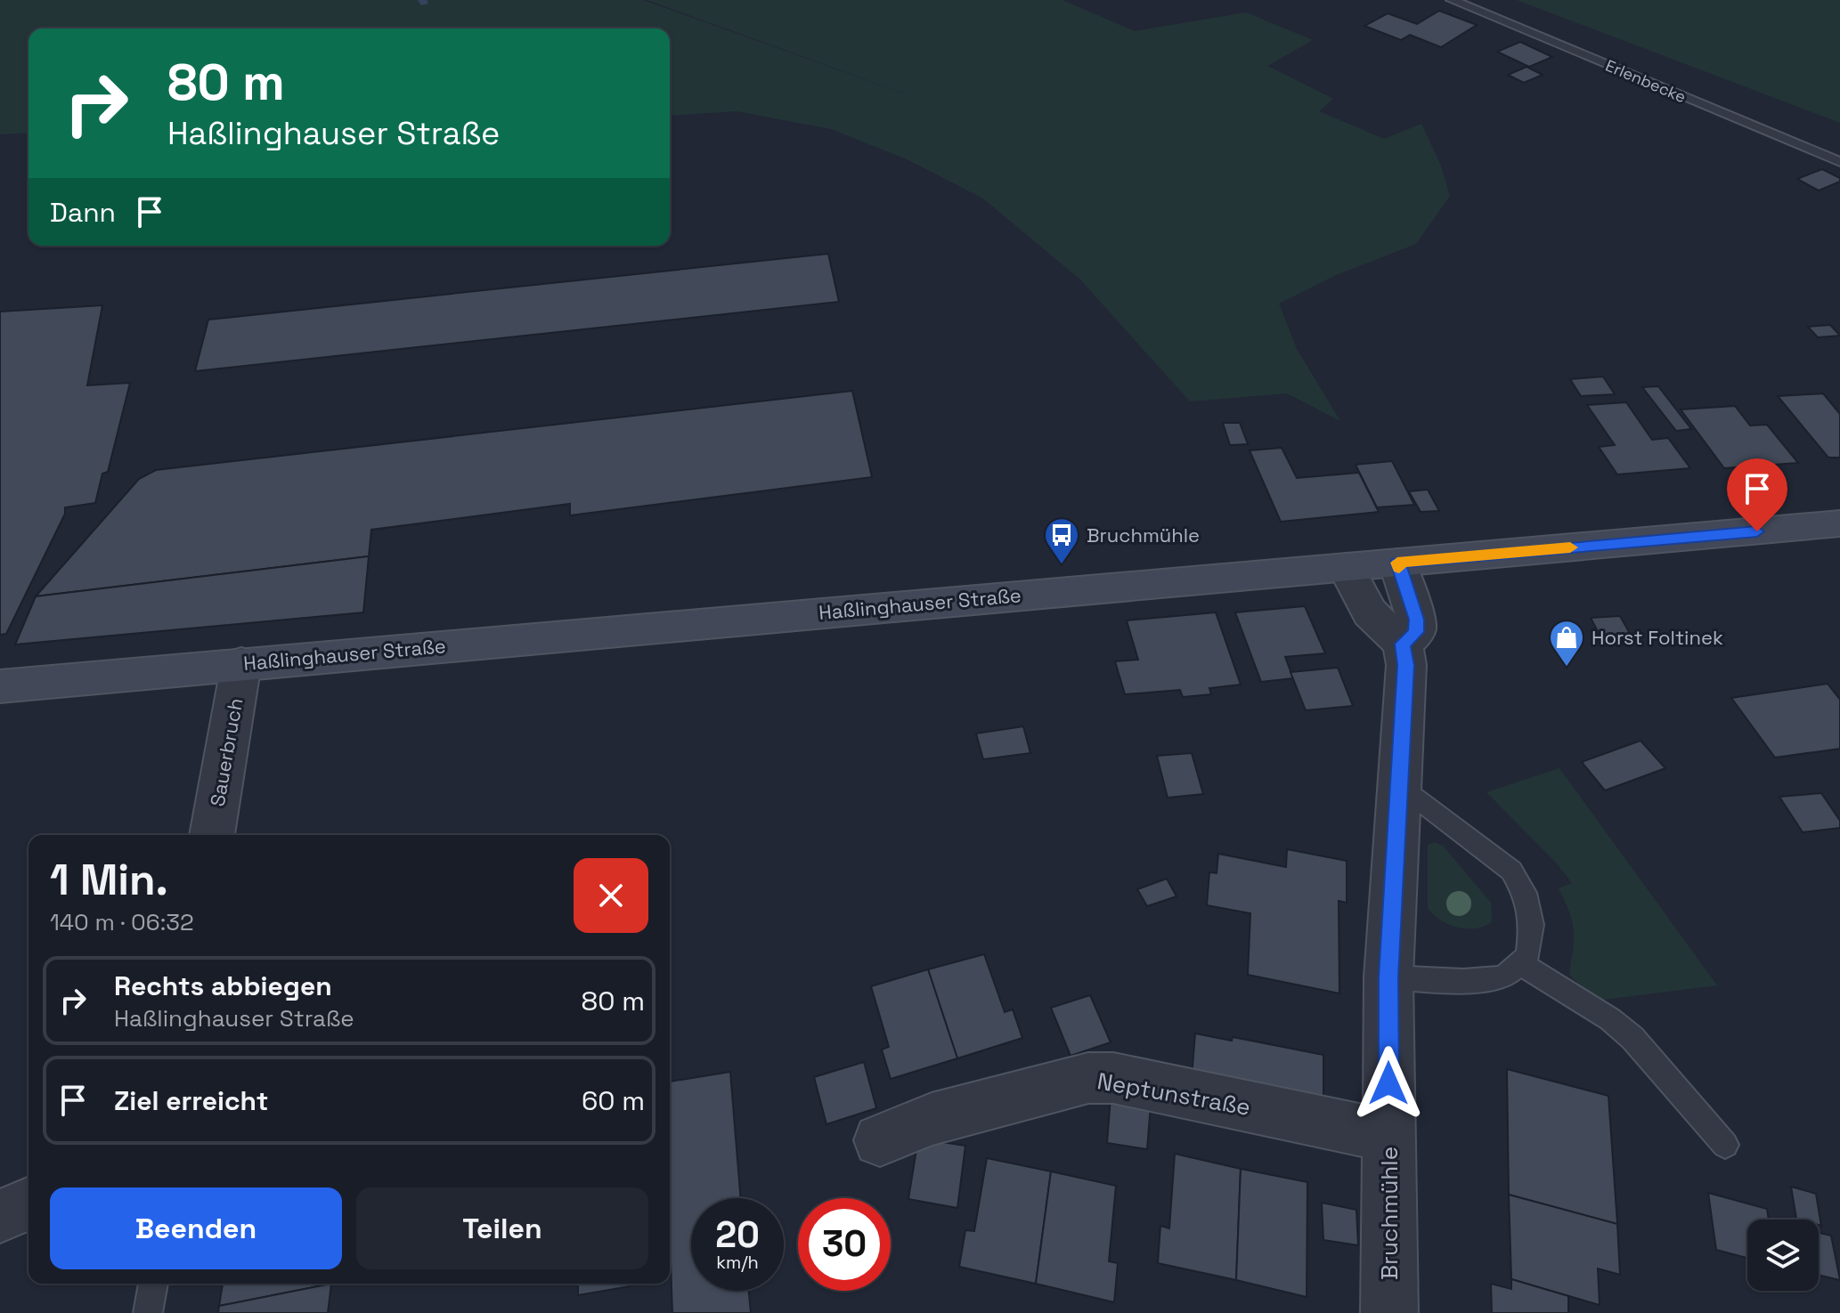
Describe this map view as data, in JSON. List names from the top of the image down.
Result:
{
  "streets": {
    "main road": ["Haßlinghauser Straße"],
    "street": ["Sauerbruch", "Neptunstraße", "Bruchmühle"],
    "lane": ["Erlenbecke"]
  },
  "crossings": [
    ["Haßlinghauser Straße", "Sauerbruch"],
    ["Haßlinghauser Straße", "Bruchmühle"],
    ["Neptunstraße", "Bruchmühle"]
  ],
  "places": {
    "bus stop": ["Bruchmühle"],
    "shop": ["Horst Foltinek"]
  },
  "page": {
    "turn": ["80 m", "Haßlinghauser Straße"],
    "then": "Dann",
    "heading": ["1 Min.", "140 m · 06:32"],
    "list": [
      {
        "name": "Rechts abbiegen",
        "note": "Haßlinghauser Straße",
        "value": "80 m"
      },
      {
        "name": "Ziel erreicht",
        "value": "60 m"
      }
    ],
    "buttons": ["Beenden", "Teilen"],
    "speed": "20 km/h",
    "limit": "30"
  }
}
